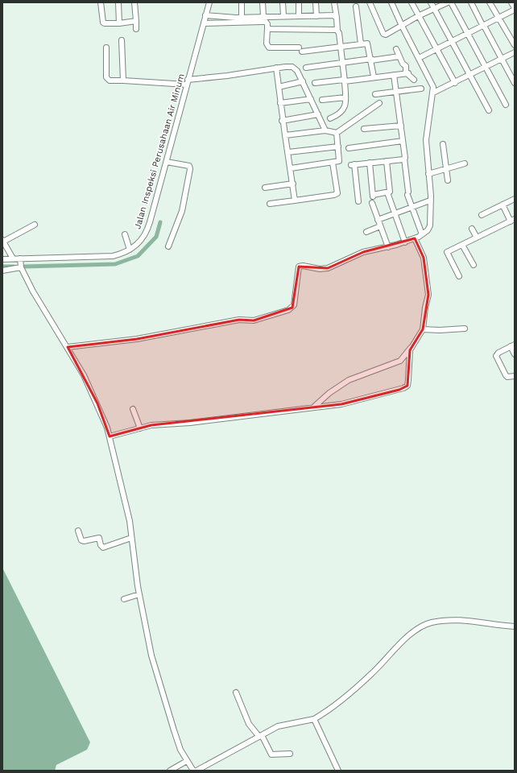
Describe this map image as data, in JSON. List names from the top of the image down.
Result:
{
  "streets": {
    "street": ["Jalan Inspeksi Perusahaan Air Minum"]
  }
}
